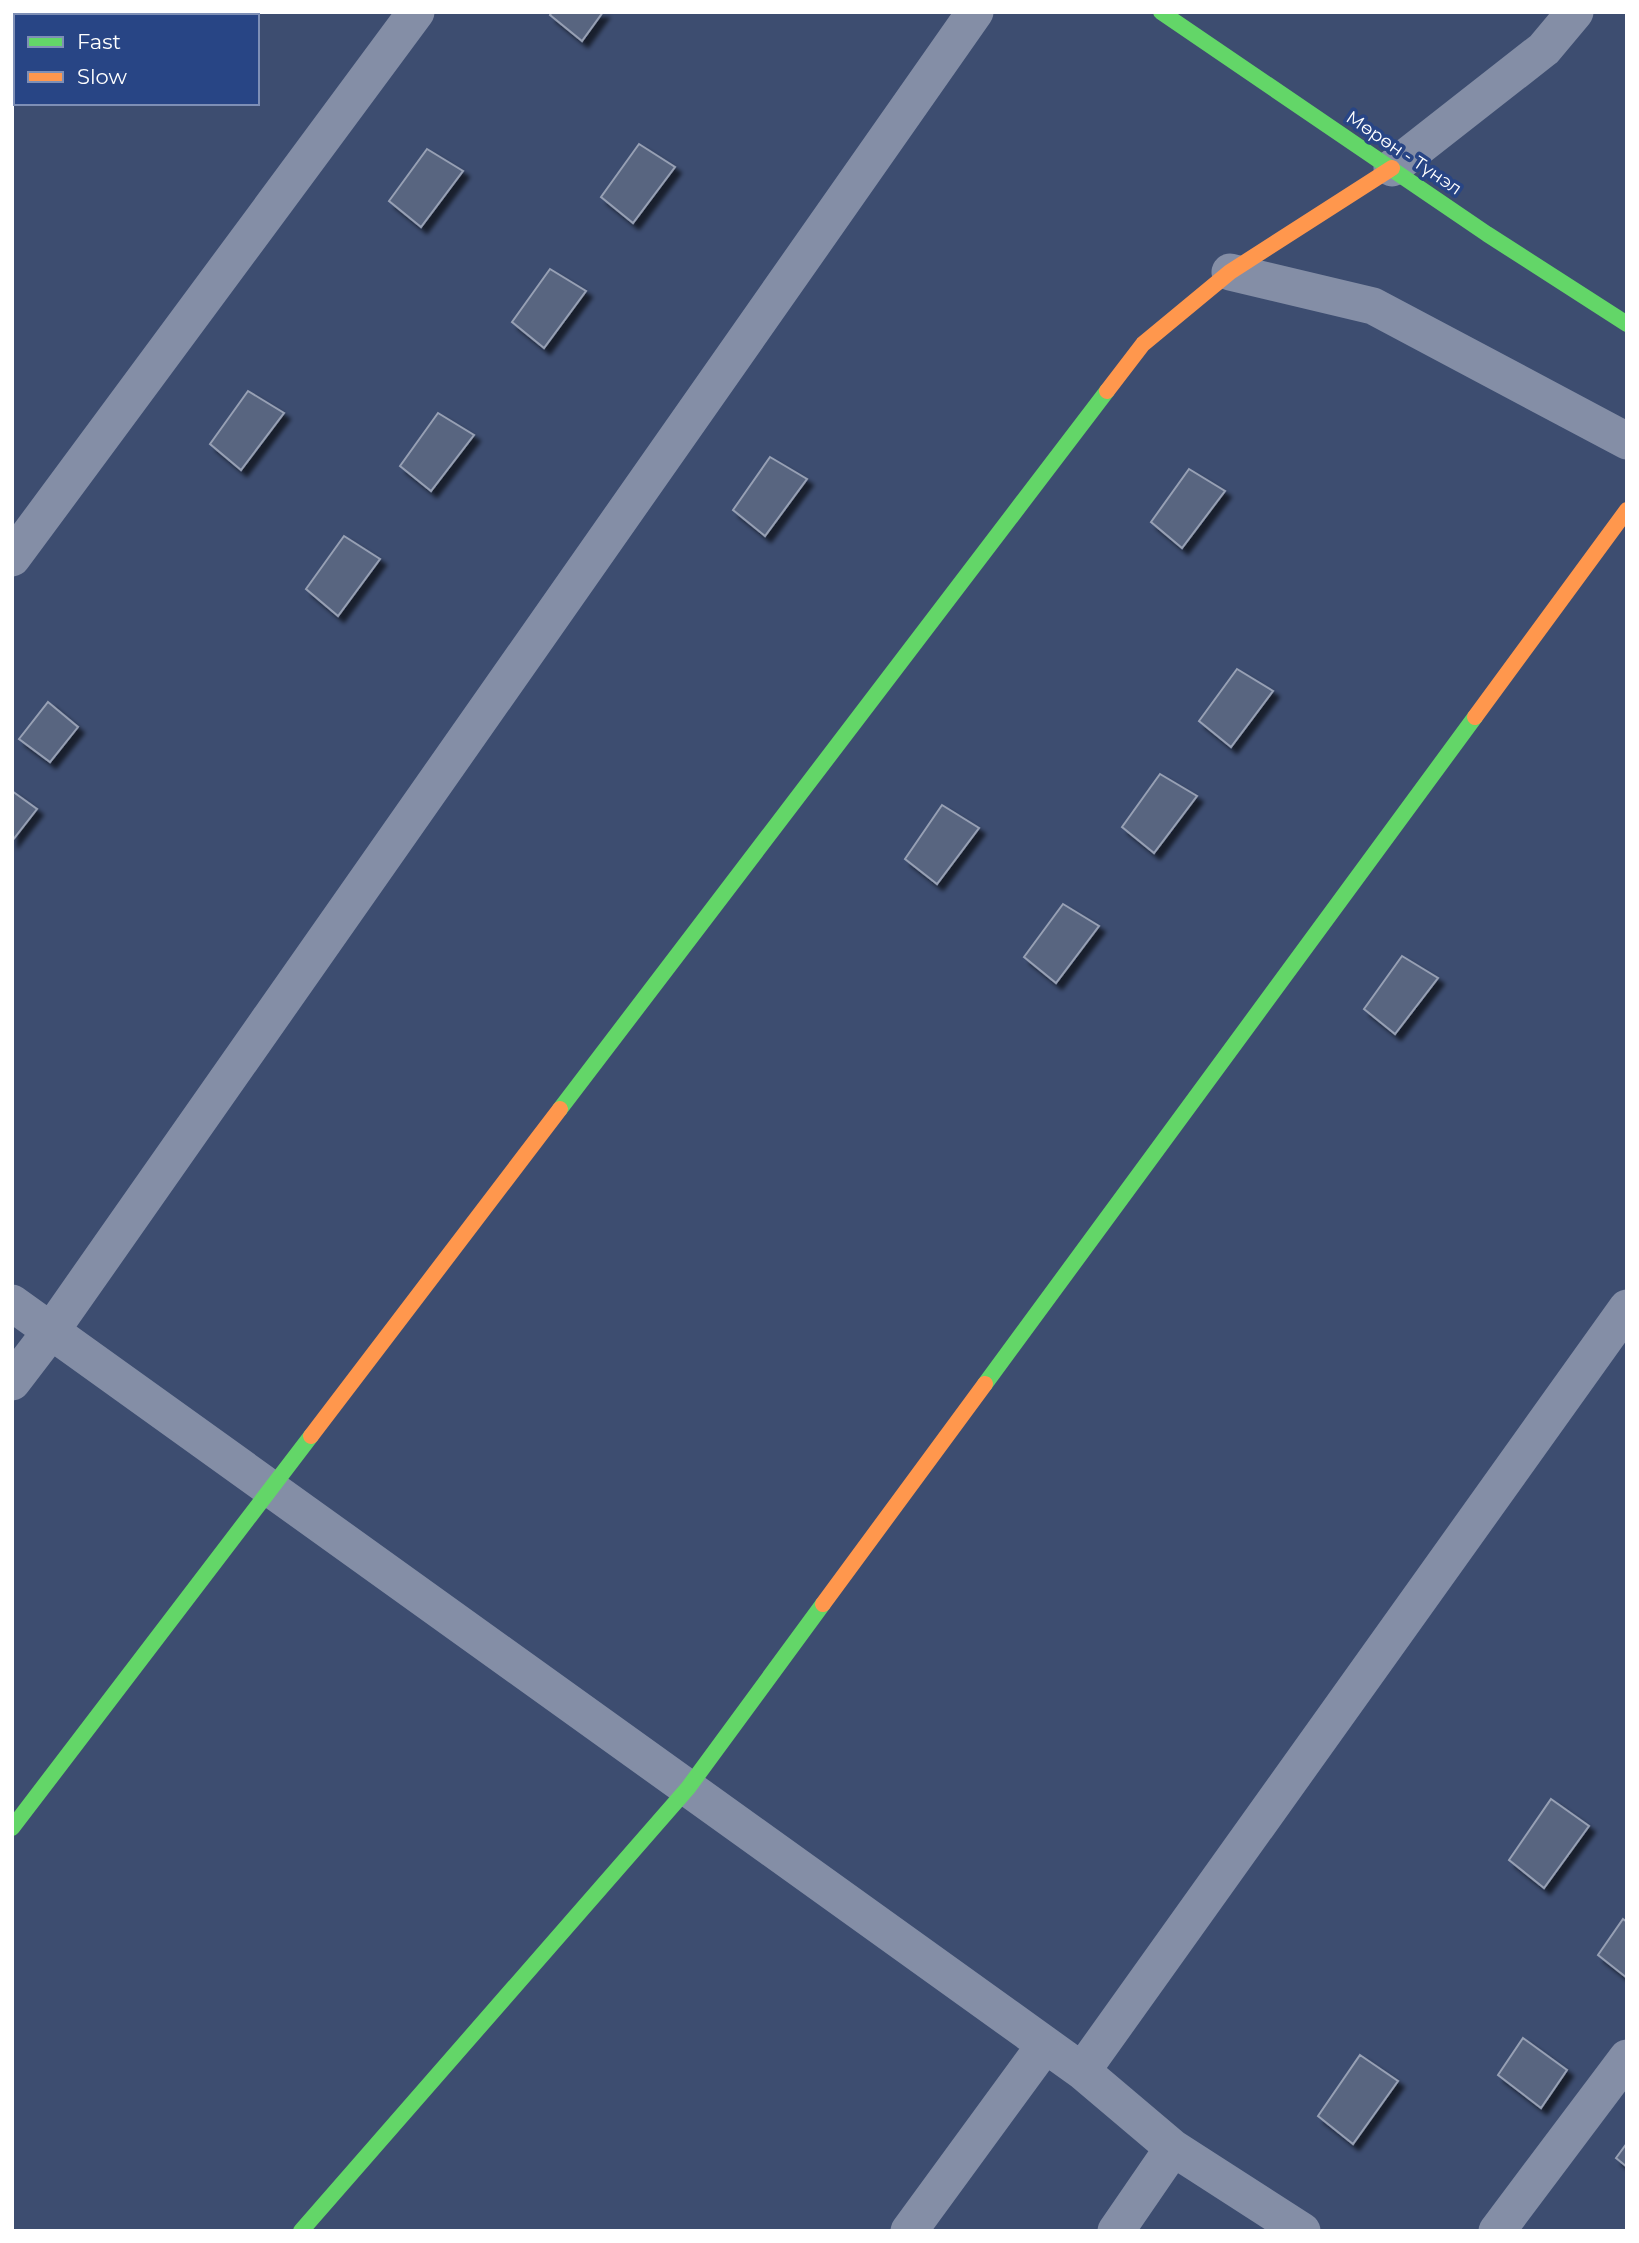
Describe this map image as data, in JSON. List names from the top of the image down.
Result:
{
  "streets": {
    "street": ["Мөрөн - Түнэл"]
  },
  "legend": ["Fast", "Slow"]
}
